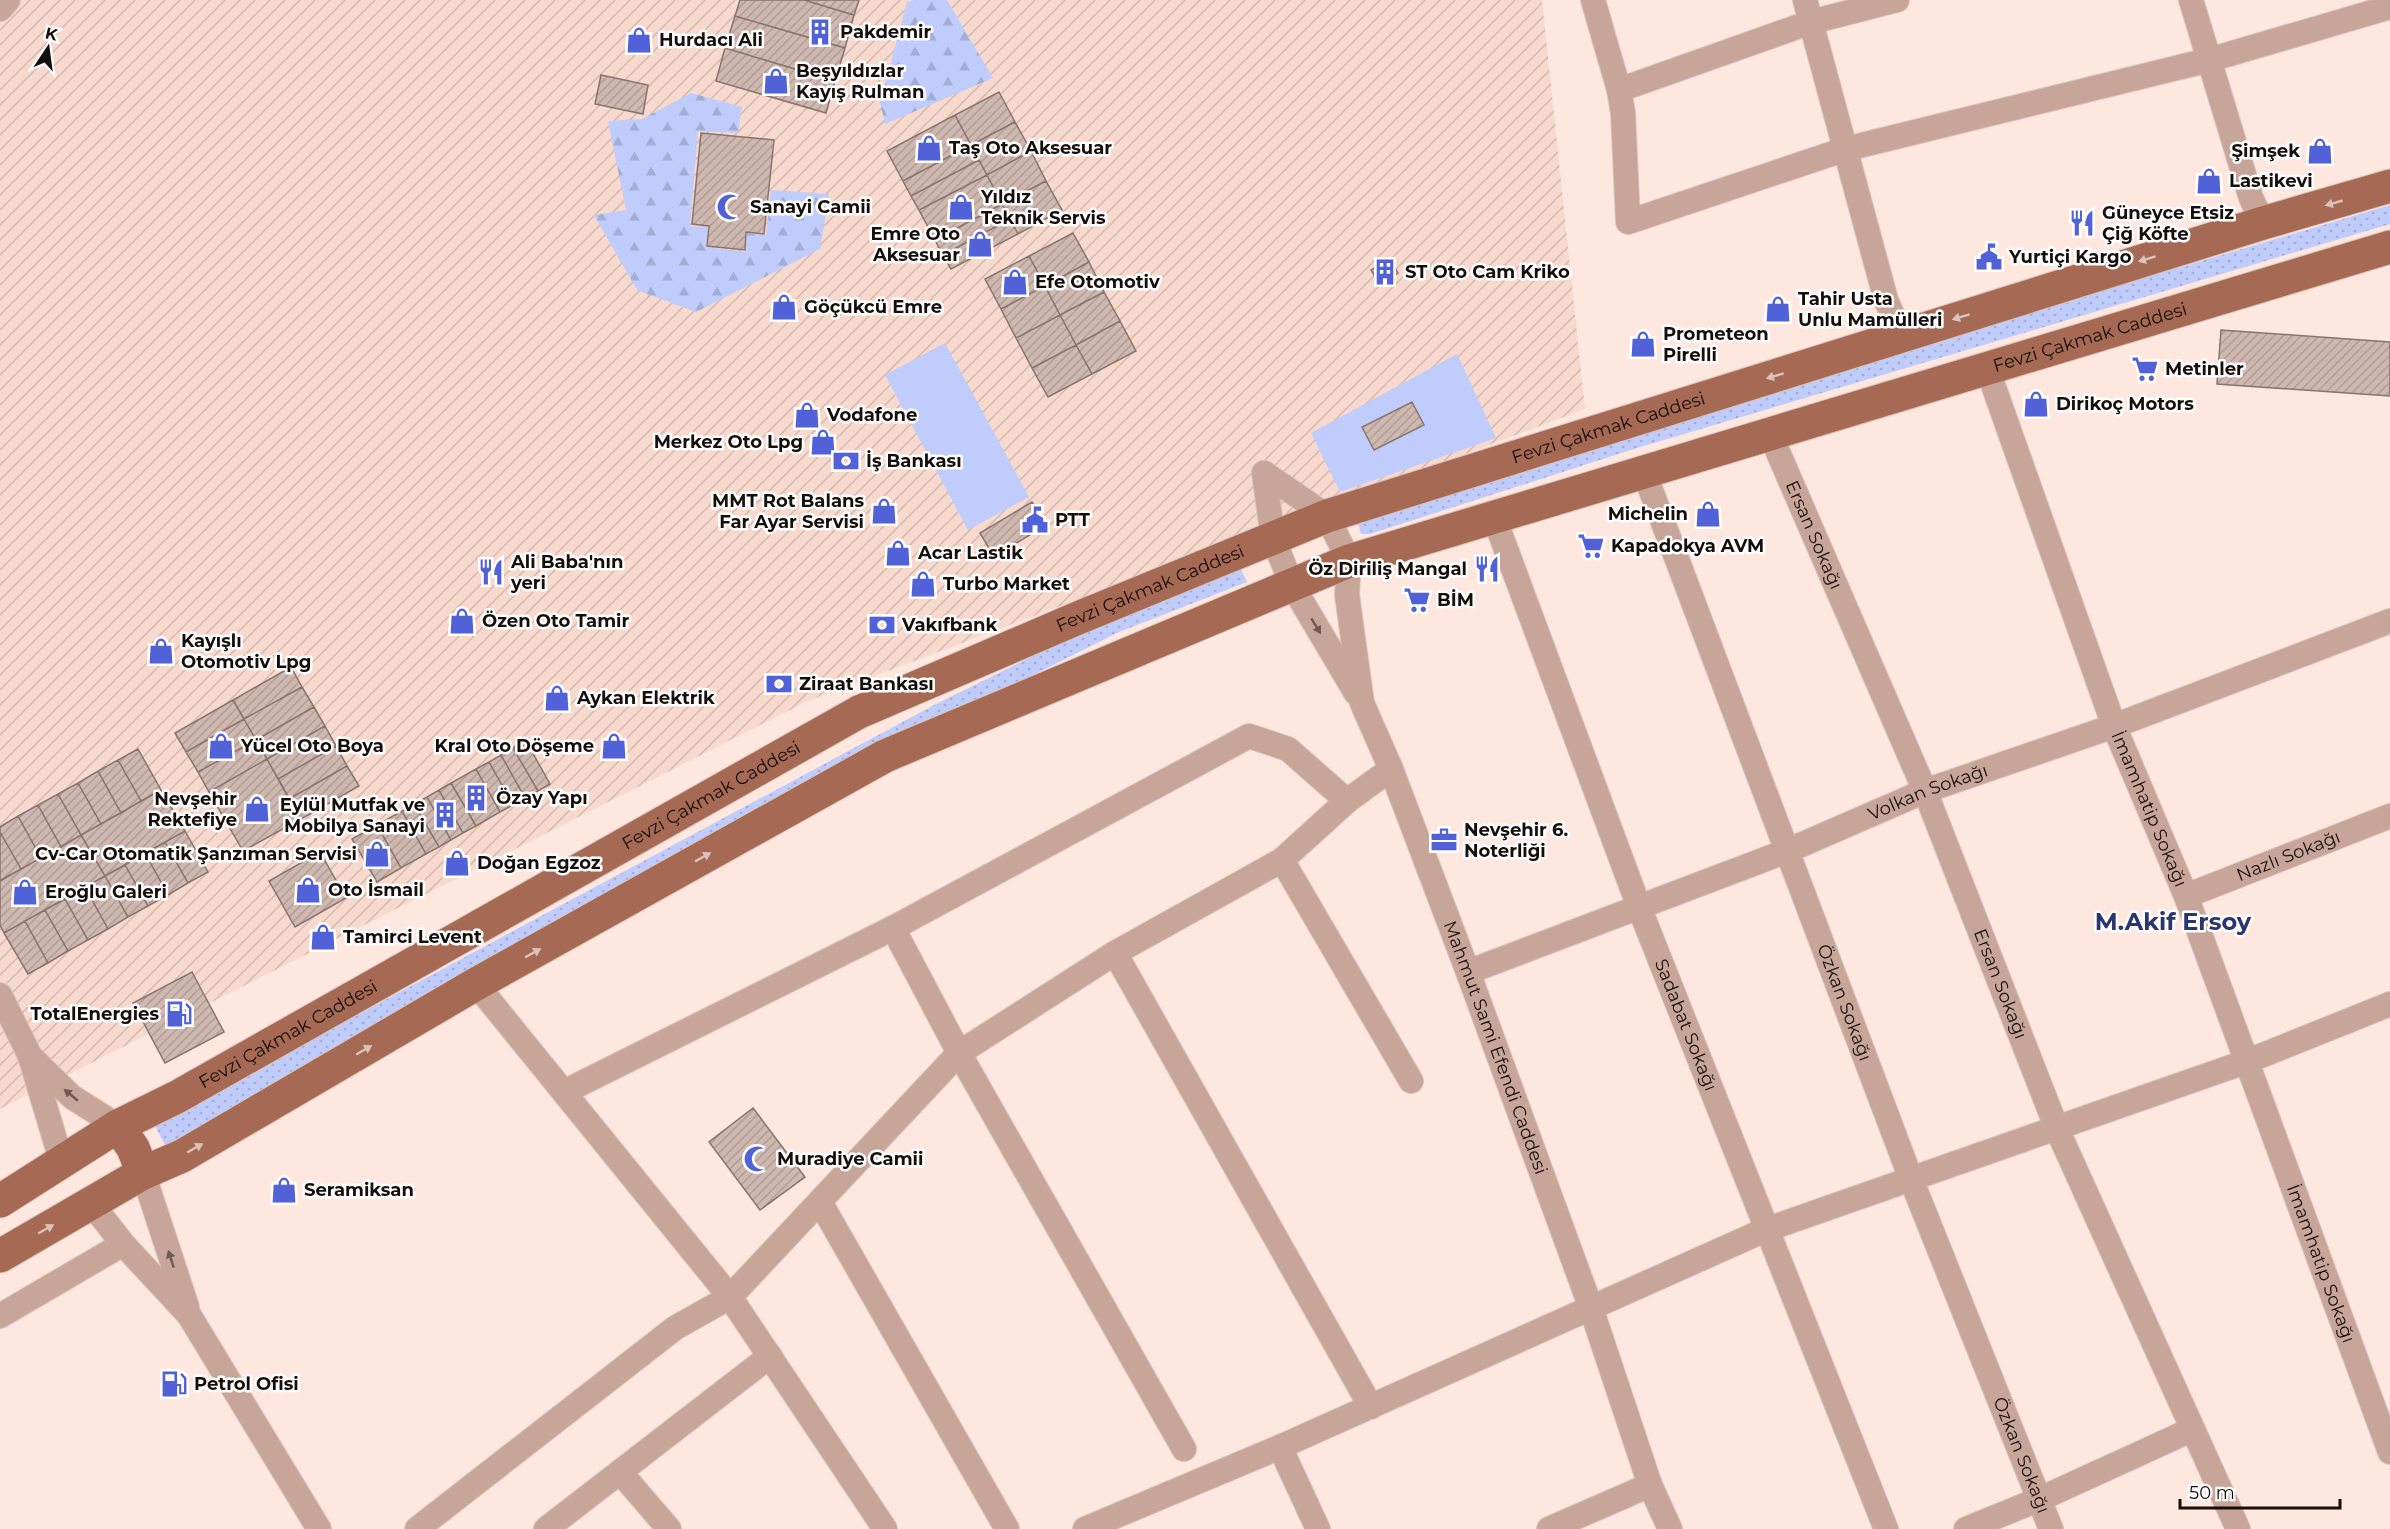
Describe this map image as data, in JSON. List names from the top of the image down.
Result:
{
  "streets": {
    "main road": ["Fevzi Çakmak Caddesi"],
    "street": [
      "Ersan Sokağı",
      "Volkan Sokağı",
      "İmamhatip Sokağı",
      "Nazlı Sokağı",
      "Özkan Sokağı",
      "Sadabat Sokağı",
      "Mahmut Sami Efendi Caddesi"
    ]
  },
  "crossings": [
    ["Fevzi Çakmak Caddesi", "Ersan Sokağı"],
    ["Fevzi Çakmak Caddesi", "İmamhatip Sokağı"],
    ["Fevzi Çakmak Caddesi", "Özkan Sokağı"],
    ["Fevzi Çakmak Caddesi", "Sadabat Sokağı"],
    ["Fevzi Çakmak Caddesi", "Mahmut Sami Efendi Caddesi"],
    ["Ersan Sokağı", "Volkan Sokağı"],
    ["Volkan Sokağı", "İmamhatip Sokağı"],
    ["Volkan Sokağı", "Özkan Sokağı"],
    ["Volkan Sokağı", "Sadabat Sokağı"],
    ["Volkan Sokağı", "Mahmut Sami Efendi Caddesi"],
    ["İmamhatip Sokağı", "Nazlı Sokağı"]
  ],
  "districts": ["M.Akif Ersoy"],
  "places": {
    "building": [
      "Pakdemir",
      "ST Oto Cam Kriko",
      "Özay Yapı",
      "Eylül Mutfak ve Mobilya Sanayi"
    ],
    "shop": [
      "Hurdacı Ali",
      "Beşyıldızlar Kayış Rulman",
      "Taş Oto Aksesuar",
      "Şimşek",
      "Lastikevi",
      "Yıldız Teknik Servis",
      "Emre Oto Aksesuar",
      "Efe Otomotiv",
      "Göçükcü Emre",
      "Tahir Usta Unlu Mamülleri",
      "Prometeon Pirelli",
      "Dirikoç Motors",
      "Vodafone",
      "Merkez Oto Lpg",
      "MMT Rot Balans Far Ayar Servisi",
      "Michelin",
      "Acar Lastik",
      "Turbo Market",
      "Özen Oto Tamir",
      "Kayışlı Otomotiv Lpg",
      "Aykan Elektrik",
      "Yücel Oto Boya",
      "Kral Oto Döşeme",
      "Nevşehir Rektefiye",
      "Cv-Car Otomatik Şanzıman Servisi",
      "Doğan Egzoz",
      "Oto İsmail",
      "Eroğlu Galeri",
      "Tamirci Levent",
      "Seramiksan"
    ],
    "mosque": ["Sanayi Camii", "Muradiye Camii"],
    "restaurant": ["Güneyce Etsiz Çiğ Köfte", "Öz Diriliş Mangal", "Ali Baba'nın yeri"],
    "public building": ["Yurtiçi Kargo", "PTT"],
    "supermarket": ["Metinler", "Kapadokya AVM", "BİM"],
    "bank": ["İş Bankası", "Vakıfbank", "Ziraat Bankası"],
    "office": ["Nevşehir 6. Noterliği"],
    "fuel station": ["TotalEnergies", "Petrol Ofisi"]
  },
  "scale_bar": "50 m",
  "north": "top"
}
